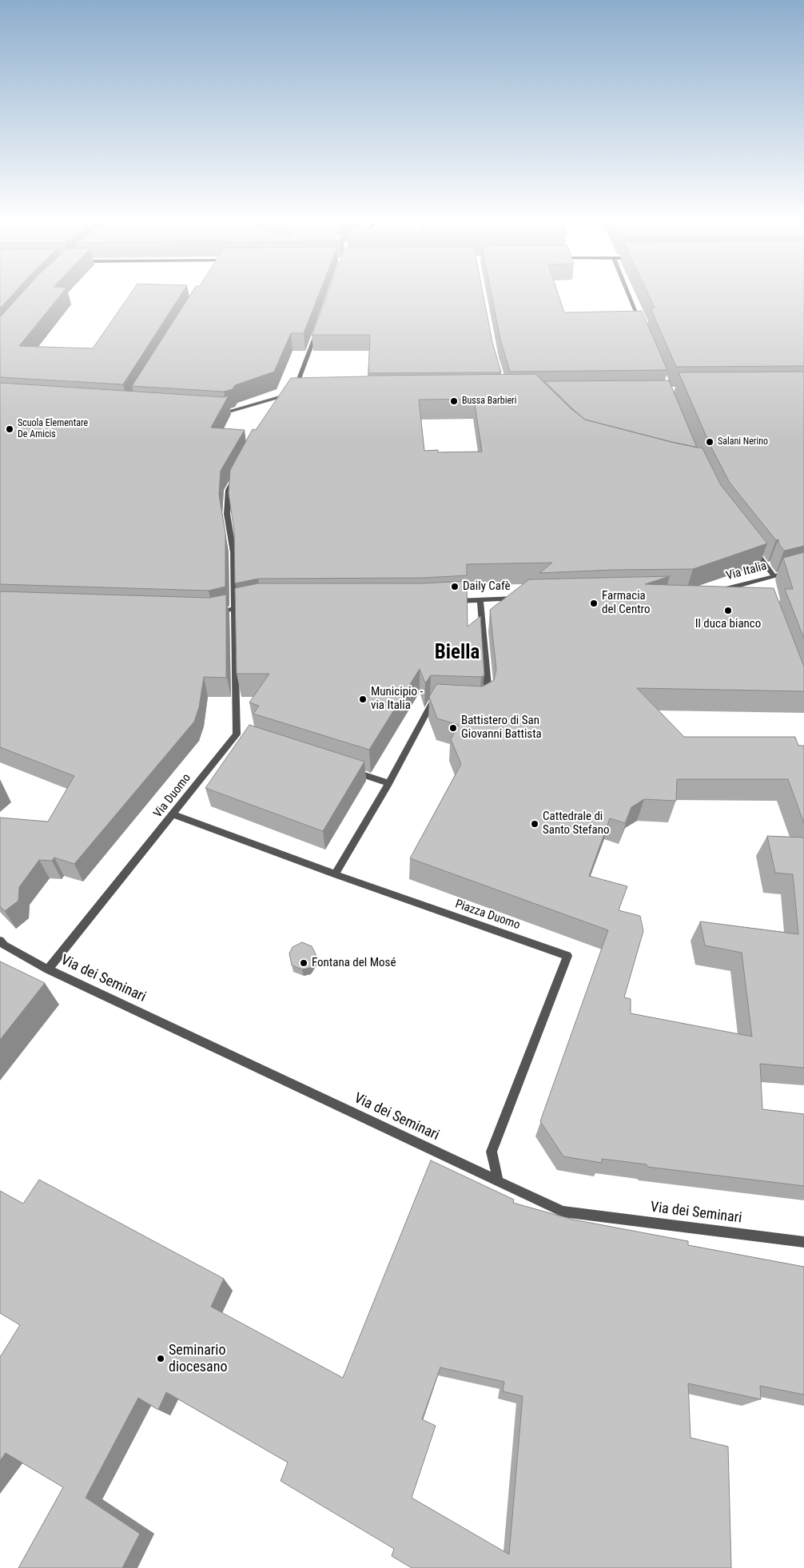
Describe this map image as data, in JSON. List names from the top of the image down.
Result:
{
  "streets": {
    "street": [
      "Via Italia",
      "Via Duomo",
      "Piazza Duomo",
      "Via dei Seminari"
    ]
  },
  "crossings": [
    ["Via Duomo", "Piazza Duomo"],
    ["Via Duomo", "Via dei Seminari"],
    ["Piazza Duomo", "Via dei Seminari"]
  ],
  "districts": ["Biella"],
  "places": [
    "Bussa Barbieri",
    "Scuola Elementare De Amicis",
    "Salani Nerino",
    "Daily Cafè",
    "Farmacia del Centro",
    "Il duca bianco",
    "Municipio - via Italia",
    "Battistero di San Giovanni Battista",
    "Cattedrale di Santo Stefano",
    "Fontana del Mosé",
    "Seminario diocesano"
  ]
}
